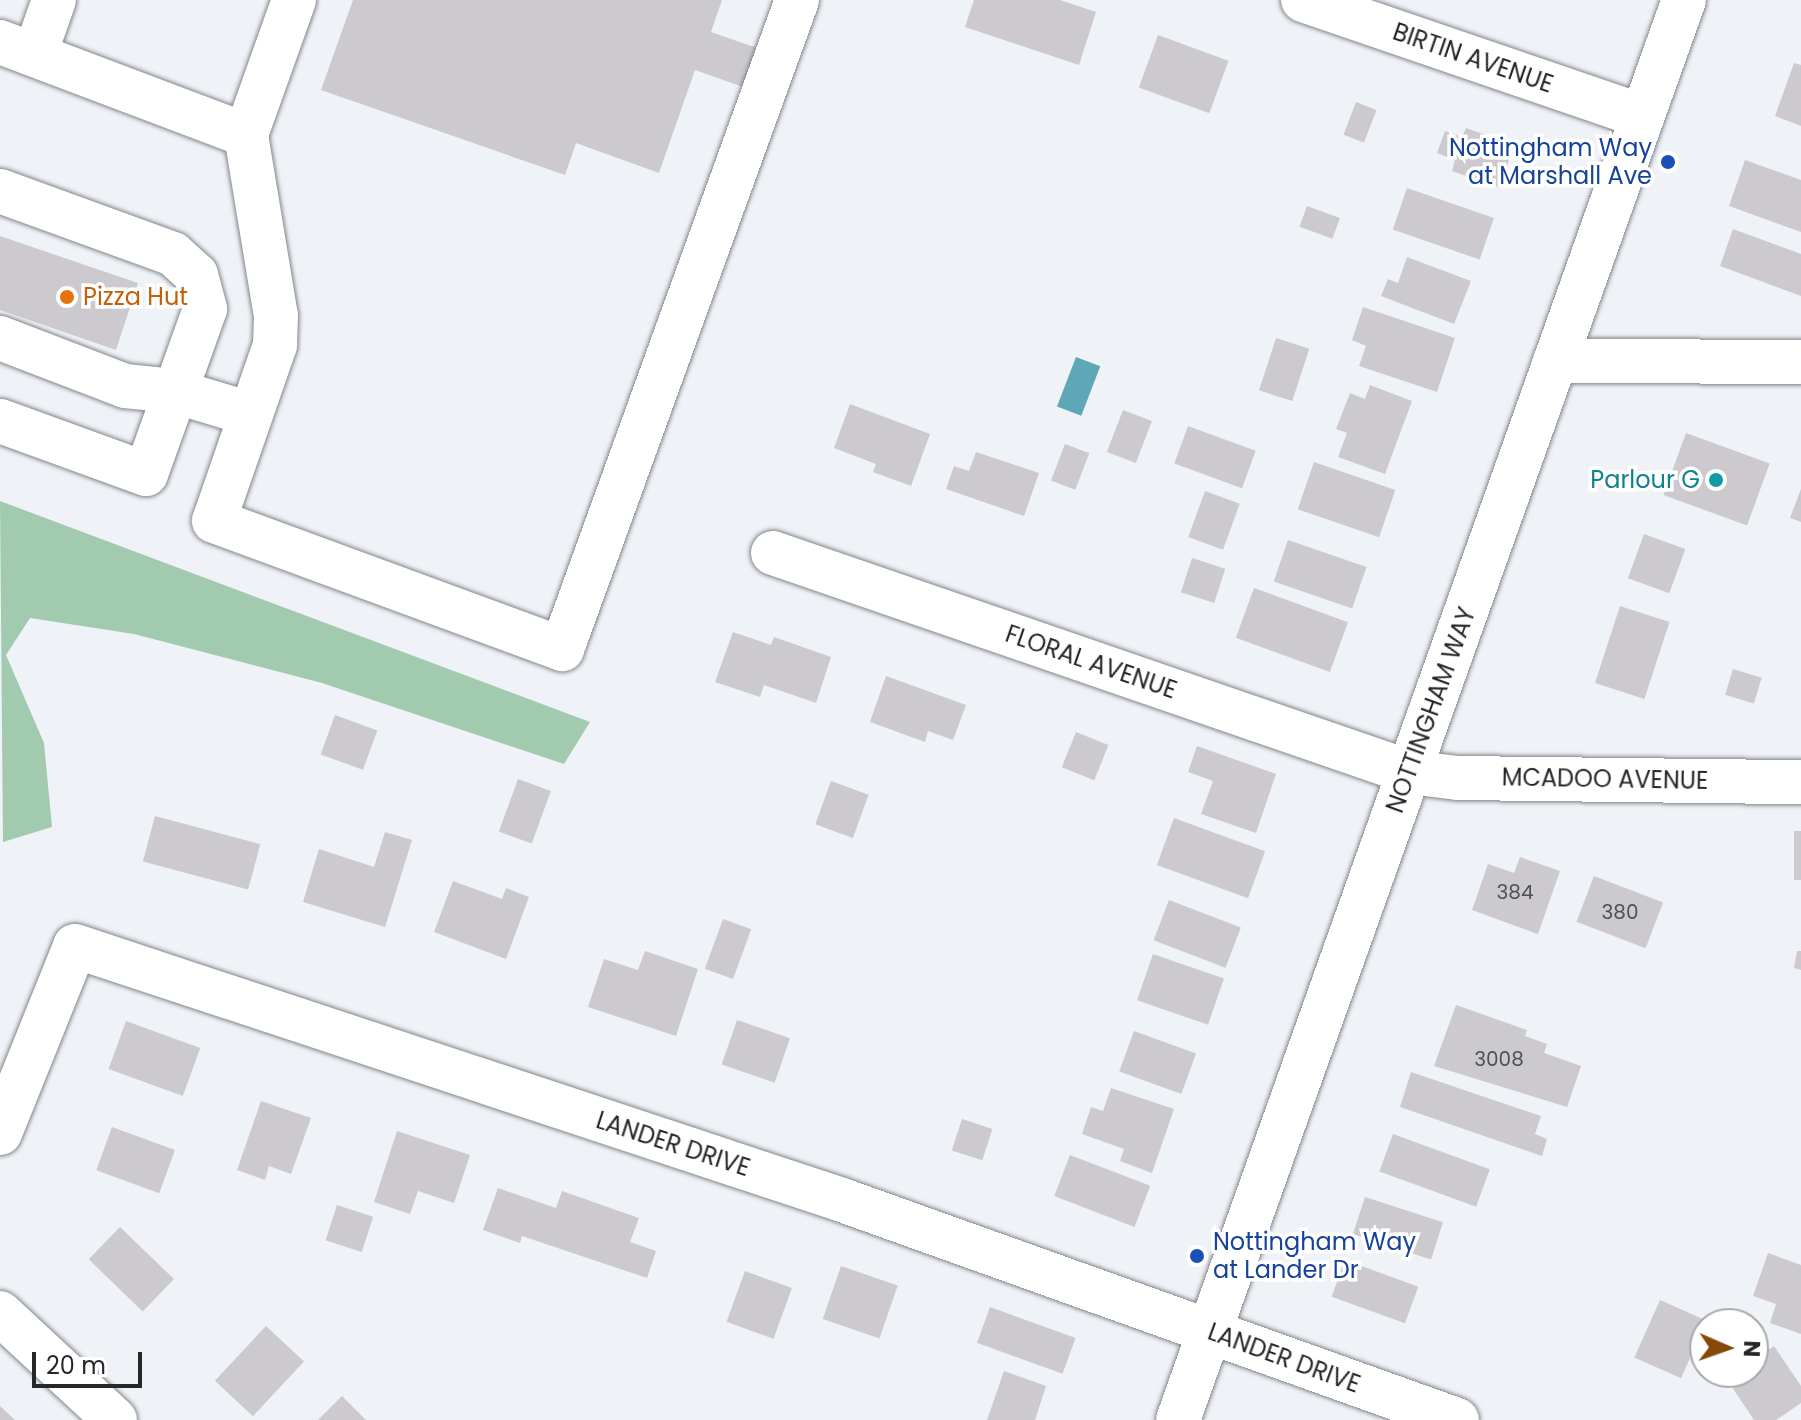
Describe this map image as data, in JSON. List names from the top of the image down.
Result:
{
  "streets": {
    "street": [
      "BIRTIN AVENUE",
      "FLORAL AVENUE",
      "NOTTINGHAM WAY",
      "MCADOO AVENUE",
      "LANDER DRIVE"
    ]
  },
  "crossings": [
    ["BIRTIN AVENUE", "NOTTINGHAM WAY"],
    ["FLORAL AVENUE", "NOTTINGHAM WAY"],
    ["FLORAL AVENUE", "MCADOO AVENUE"],
    ["NOTTINGHAM WAY", "MCADOO AVENUE"],
    ["NOTTINGHAM WAY", "LANDER DRIVE"]
  ],
  "places": [
    "Nottingham Way at Marshall Ave",
    "Pizza Hut",
    "Parlour G",
    "Nottingham Way at Lander Dr"
  ],
  "house_numbers": ["384", "380", "3008"],
  "scale_bar": "20 m",
  "north": "right"
}
